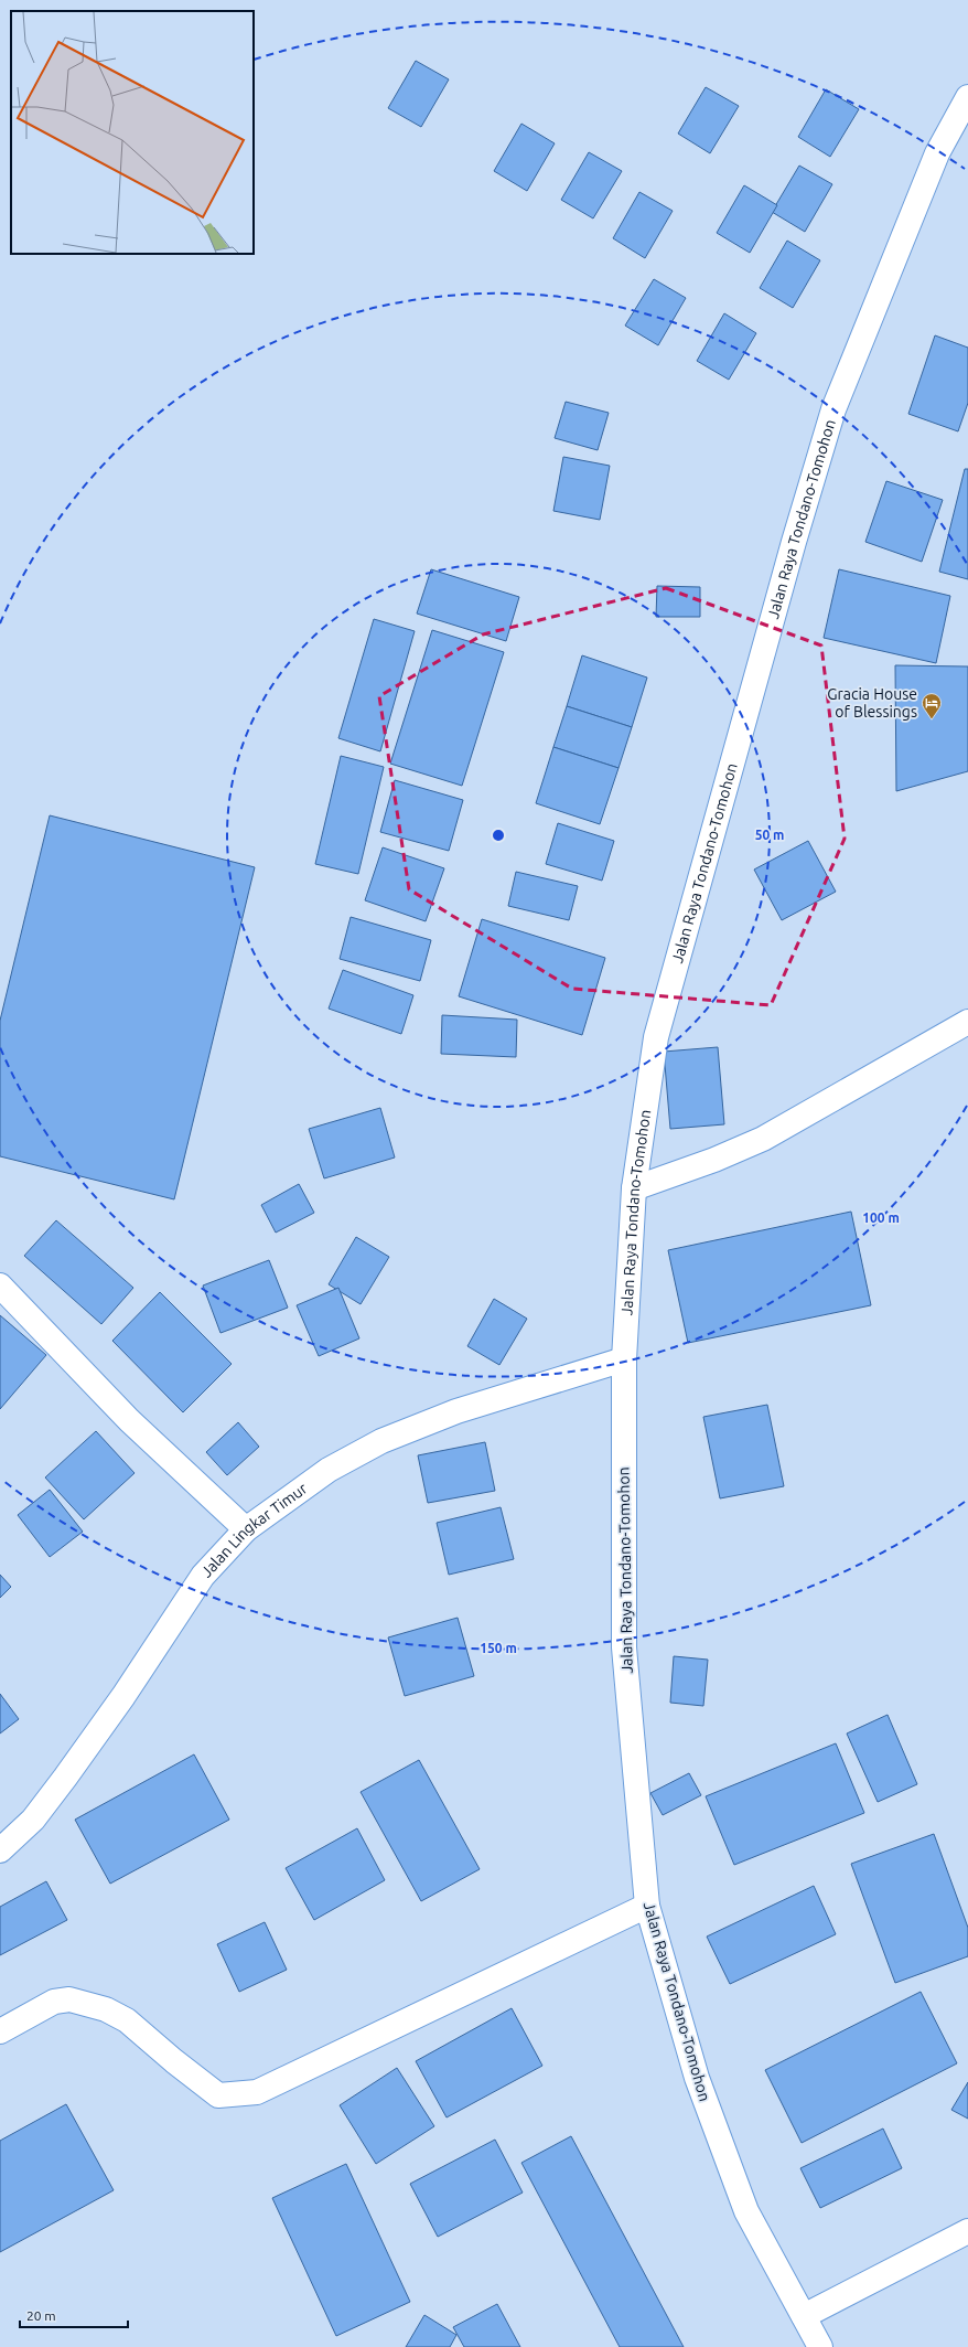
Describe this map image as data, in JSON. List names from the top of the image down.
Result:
{
  "streets": {
    "main road": ["Jalan Raya Tondano-Tomohon", "Jalan Lingkar Timur"]
  },
  "crossings": [
    ["Jalan Raya Tondano-Tomohon", "Jalan Lingkar Timur"]
  ],
  "places": {
    "hotel": ["Gracia House of Blessings"]
  },
  "scale_bar": "20 m",
  "rings": ["50 m", "100 m", "150 m"]
}
